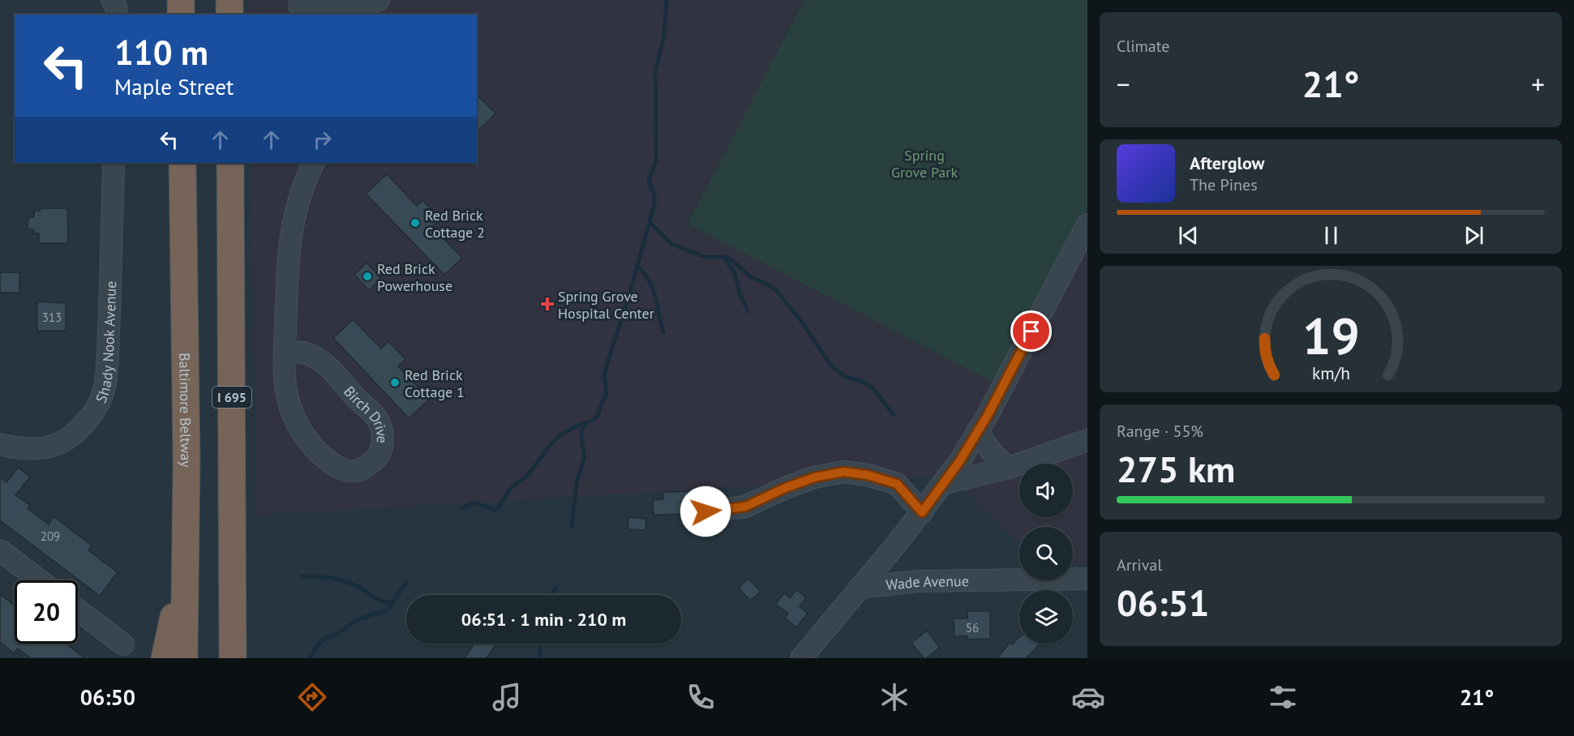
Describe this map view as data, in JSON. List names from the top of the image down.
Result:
{
  "streets": {
    "highway": ["I 695", "Baltimore Beltway"],
    "street": ["Shady Nook Avenue", "Birch Drive", "Wade Avenue"]
  },
  "parks": ["Spring Grove Park"],
  "places": {
    "other": ["Red Brick Cottage 2", "Red Brick Powerhouse", "Red Brick Cottage 1"],
    "health": ["Spring Grove Hospital Center"]
  },
  "house_numbers": ["313", "209", "56"],
  "page": {
    "tile": [
      "Climate",
      ["Range · 55%", "275 km"],
      ["Arrival", "06:51"]
    ],
    "turn": ["110 m", "Maple Street"],
    "heat": ["−", "21°", "+"],
    "song": ["Afterglow", "The Pines"],
    "limit": "20",
    "trip": "06:51 · 1 min · 210 m",
    "tabs": ["06:50", "21°"],
    "gauge": ["19", "km/h"]
  }
}
